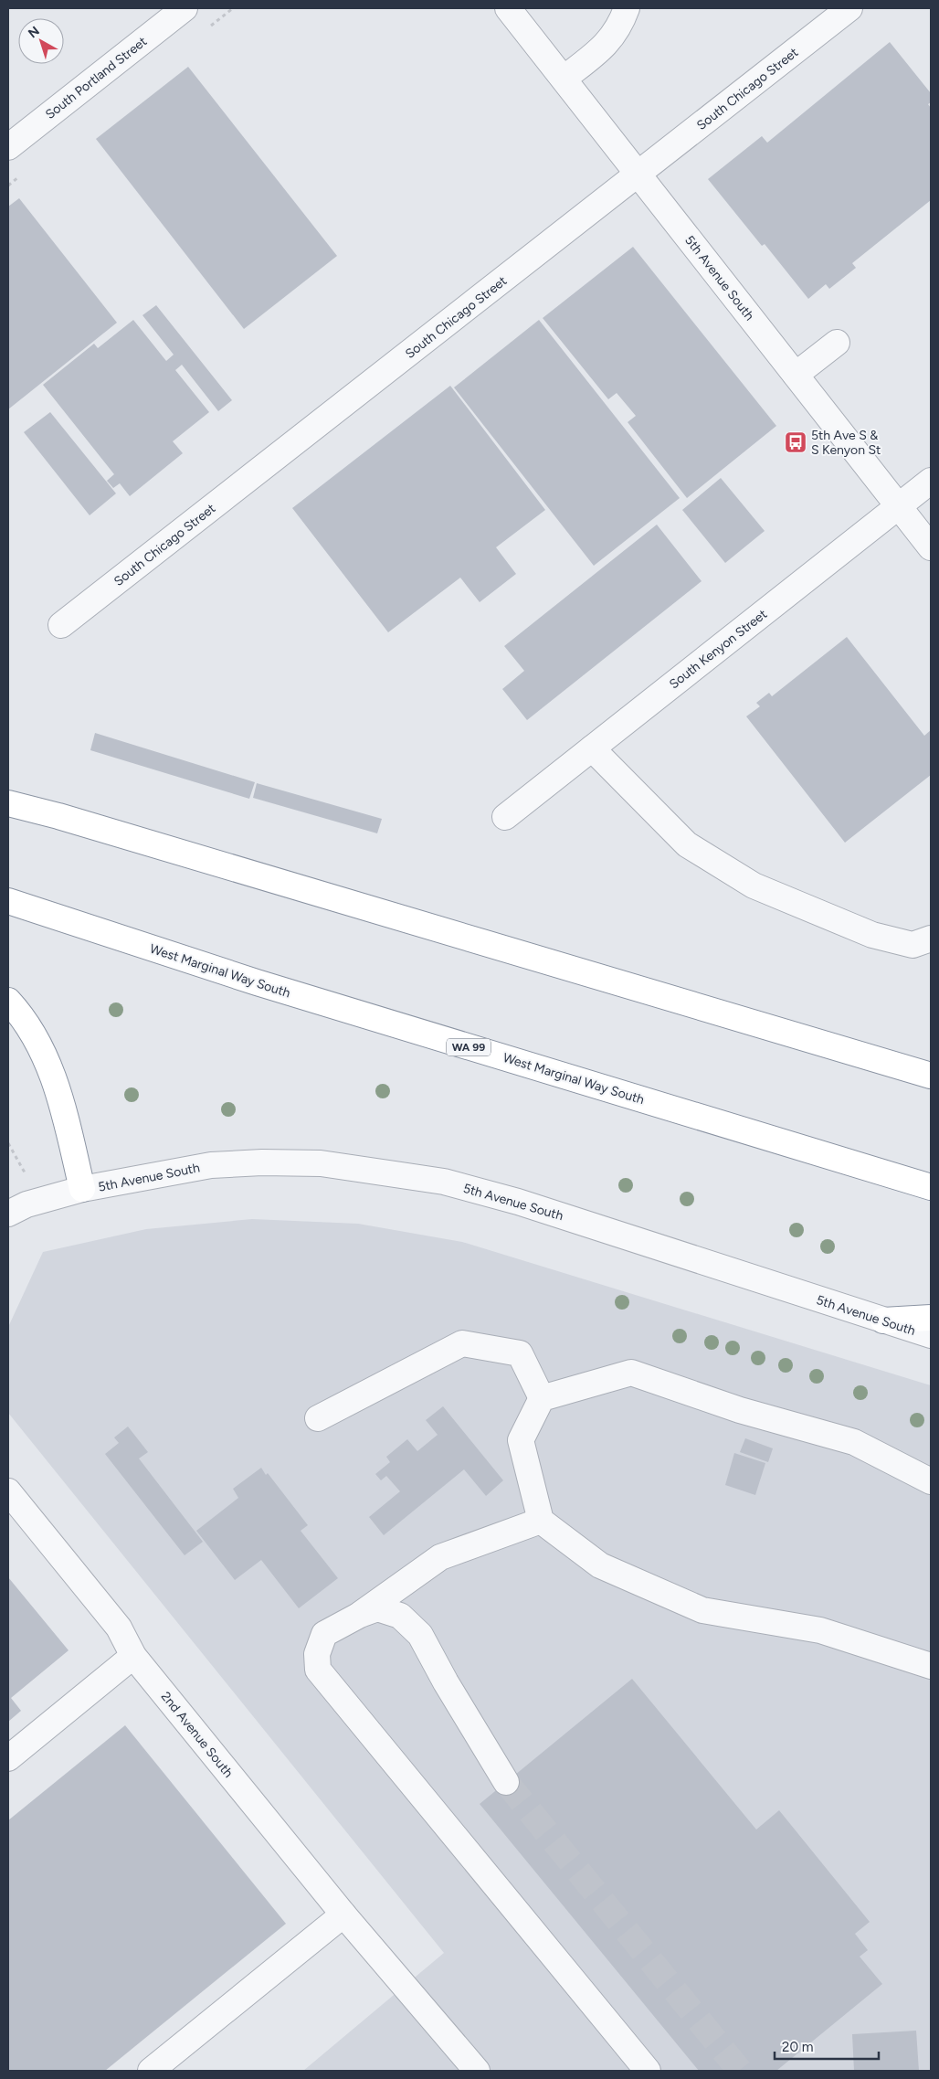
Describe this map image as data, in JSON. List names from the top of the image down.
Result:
{
  "streets": {
    "highway": ["West Marginal Way South", "WA 99"],
    "street": [
      "South Portland Street",
      "South Chicago Street",
      "5th Avenue South",
      "South Kenyon Street",
      "2nd Avenue South"
    ]
  },
  "crossings": [
    ["South Chicago Street", "5th Avenue South"],
    ["5th Avenue South", "South Kenyon Street"]
  ],
  "places": {
    "bus stop": ["5th Ave S & S Kenyon St"]
  },
  "scale_bar": "20 m",
  "north": "top left"
}
